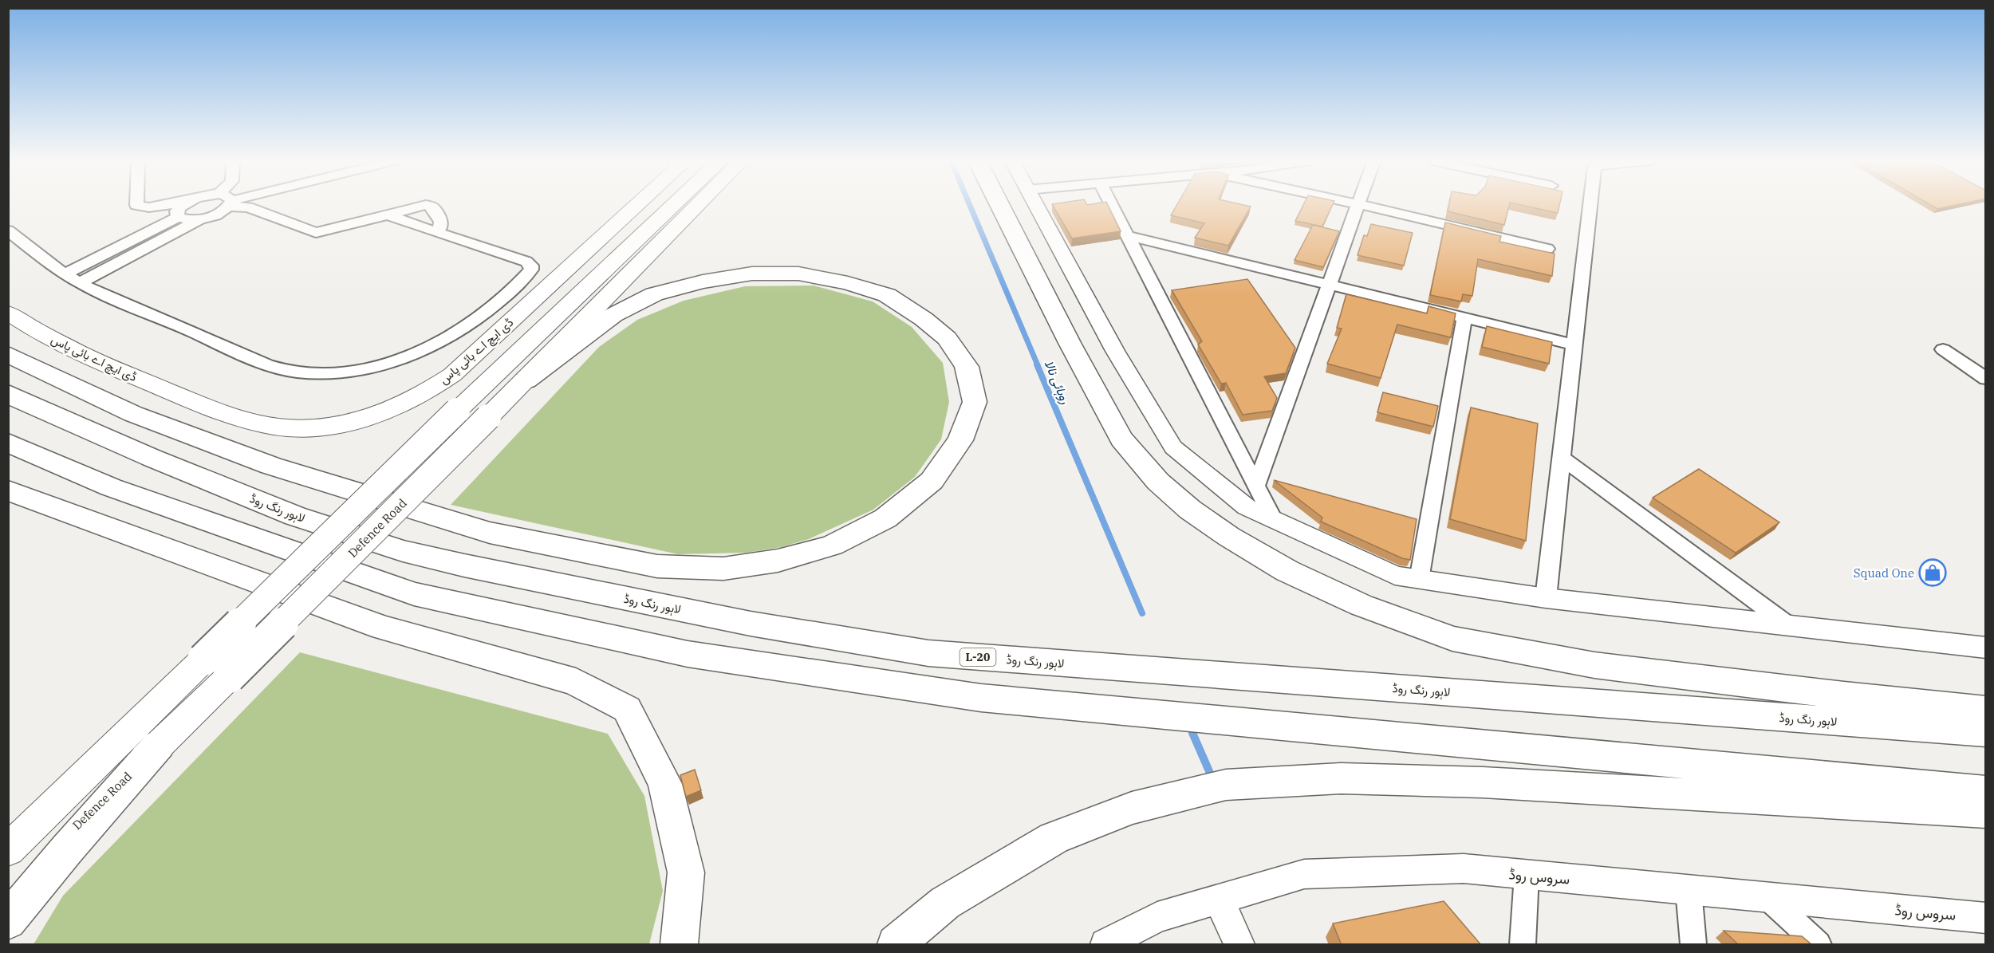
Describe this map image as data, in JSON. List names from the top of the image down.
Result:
{
  "streets": {
    "highway": ["لاہور رنگ روڈ", "L-20"],
    "main road": ["ڈی ایچ اے بائی پاس", "Defence Road"],
    "street": ["سروس روڈ"]
  },
  "water": ["روہائی نالا"],
  "places": {
    "shop": ["Squad One"]
  }
}
